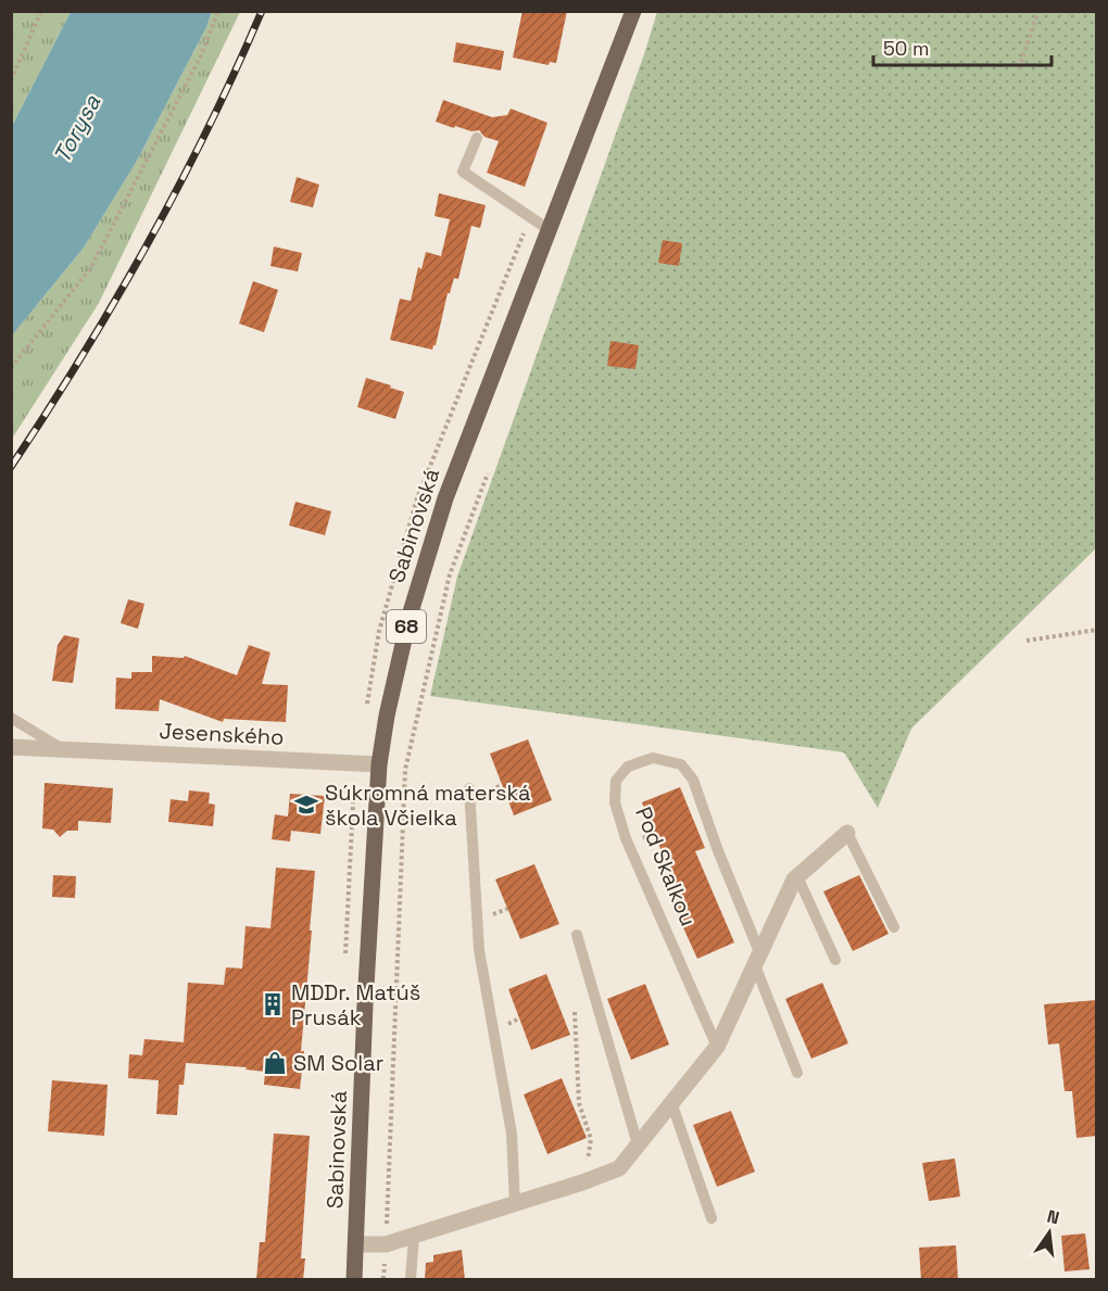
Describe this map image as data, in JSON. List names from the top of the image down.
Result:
{
  "streets": {
    "main road": ["Sabinovská", "68"],
    "street": ["Jesenského"],
    "lane": ["Pod Skalkou"]
  },
  "crossings": [
    ["Sabinovská", "Jesenského"]
  ],
  "water": ["Torysa"],
  "places": {
    "school or university": ["Súkromná materská škola Včielka"],
    "building": ["MDDr. Matúš Prusák"],
    "shop": ["SM Solar"]
  },
  "scale_bar": "50 m",
  "north": "top"
}
